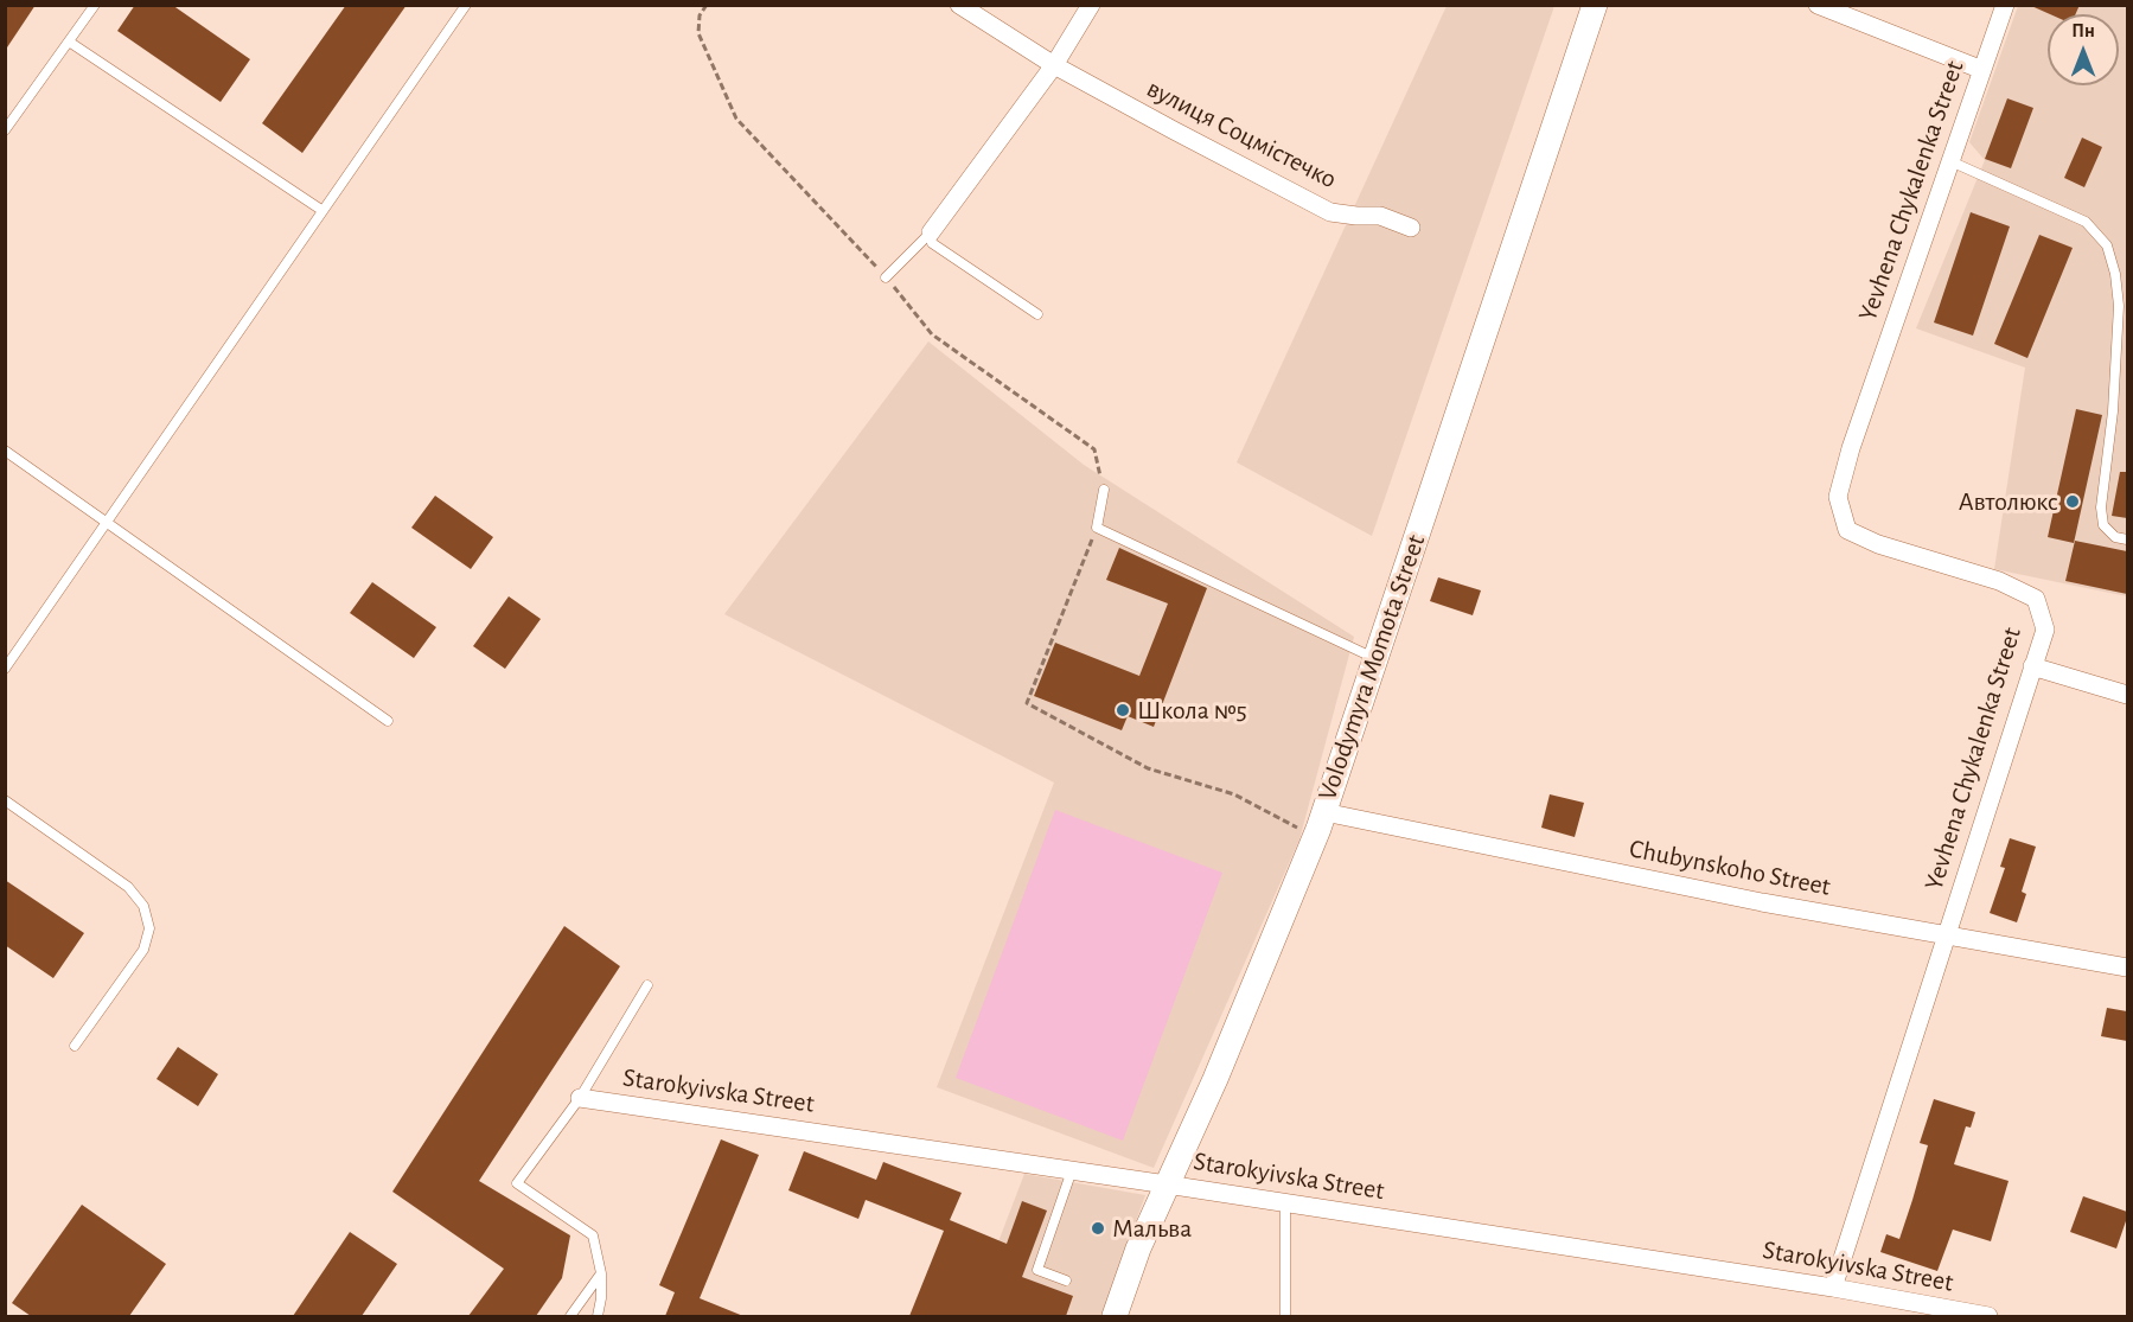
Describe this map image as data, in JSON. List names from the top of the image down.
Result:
{
  "streets": {
    "street": [
      "вулиця Соцмістечко",
      "Yevhena Chykalenka Street",
      "Volodymyra Momota Street",
      "Chubynskoho Street",
      "Starokyivska Street"
    ]
  },
  "crossings": [
    ["Yevhena Chykalenka Street", "Chubynskoho Street"],
    ["Yevhena Chykalenka Street", "Starokyivska Street"],
    ["Volodymyra Momota Street", "Chubynskoho Street"],
    ["Volodymyra Momota Street", "Starokyivska Street"]
  ],
  "places": ["Автолюкс", "Школа №5", "Мальва"],
  "north": "top"
}
